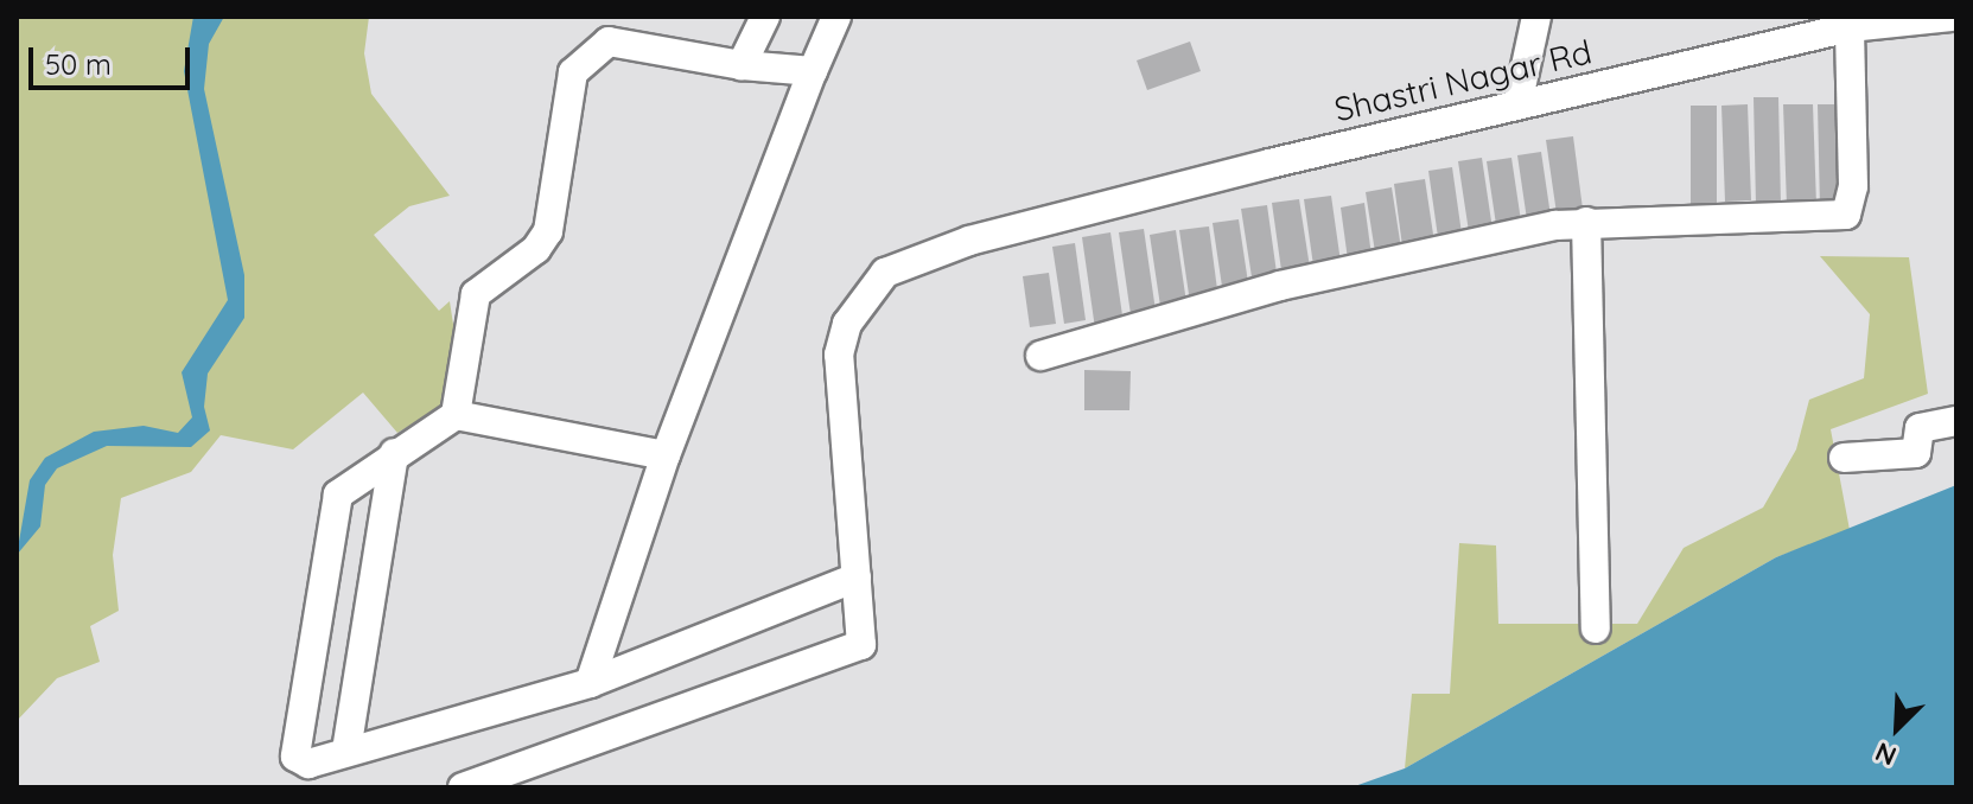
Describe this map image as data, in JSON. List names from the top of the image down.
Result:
{
  "streets": {
    "street": ["Shastri Nagar Rd"]
  },
  "scale_bar": "50 m",
  "north": "bottom left"
}
